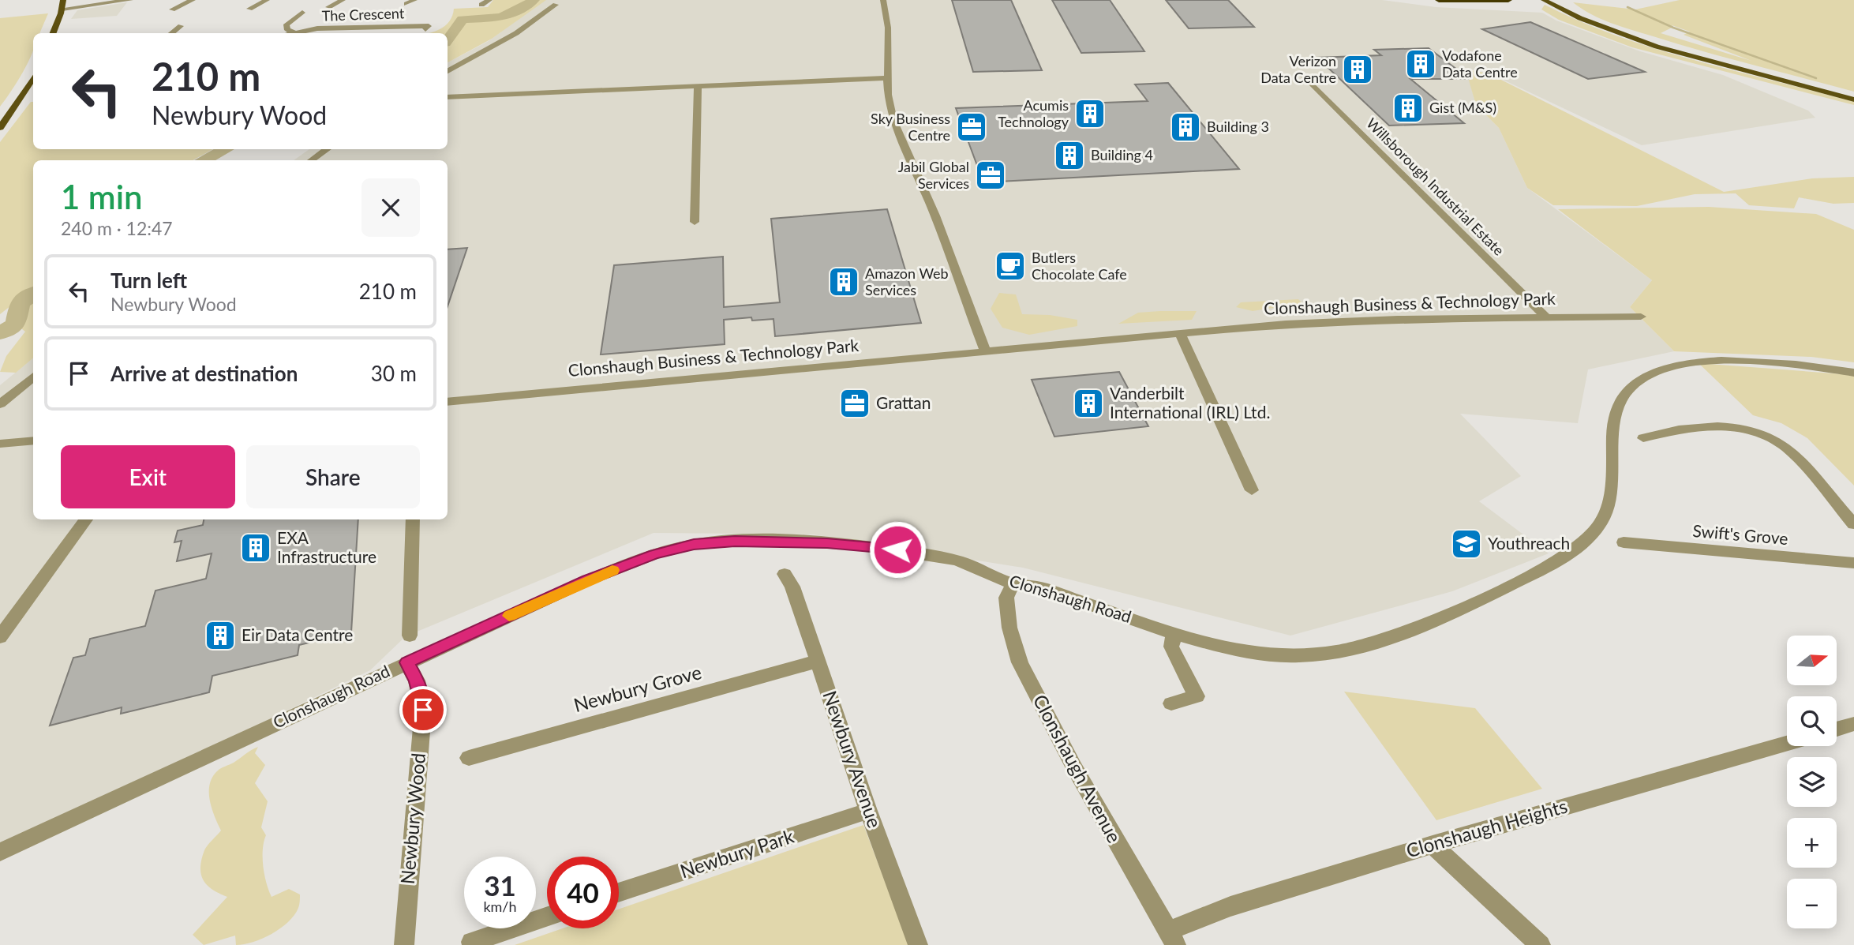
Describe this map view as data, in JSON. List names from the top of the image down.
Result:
{
  "streets": {
    "street": [
      "The Crescent",
      "Willsborough Industrial Estate",
      "Clonshaugh Business & Technology Park",
      "Swift's Grove",
      "Clonshaugh Road",
      "Newbury Grove",
      "Newbury Avenue",
      "Clonshaugh Avenue",
      "Newbury Wood",
      "Clonshaugh Heights",
      "Newbury Park"
    ]
  },
  "crossings": [
    ["Willsborough Industrial Estate", "Clonshaugh Business & Technology Park"],
    ["Clonshaugh Road", "Clonshaugh Avenue"],
    ["Clonshaugh Road", "Newbury Wood"],
    ["Newbury Grove", "Newbury Avenue"],
    ["Newbury Avenue", "Newbury Park"],
    ["Clonshaugh Avenue", "Clonshaugh Heights"]
  ],
  "places": {
    "building": [
      "Vodafone Data Centre",
      "Verizon Data Centre",
      "Gist (M&S)",
      "Acumis Technology",
      "Building 3",
      "Building 4",
      "Amazon Web Services",
      "Vanderbilt International (IRL) Ltd.",
      "EXA Infrastructure",
      "Eir Data Centre"
    ],
    "office": ["Sky Business Centre", "Jabil Global Services", "Grattan"],
    "cafe": ["Butlers Chocolate Cafe"],
    "school or university": ["Youthreach"]
  },
  "north": "right",
  "page": {
    "turn": ["210 m", "Newbury Wood"],
    "heading": ["1 min", "240 m · 12:47"],
    "list": [
      {
        "name": "Turn left",
        "note": "Newbury Wood",
        "value": "210 m"
      },
      {
        "name": "Arrive at destination",
        "value": "30 m"
      }
    ],
    "buttons": ["Exit", "Share"],
    "map_buttons": ["+", "−"],
    "speed": "31 km/h",
    "limit": "40"
  }
}
